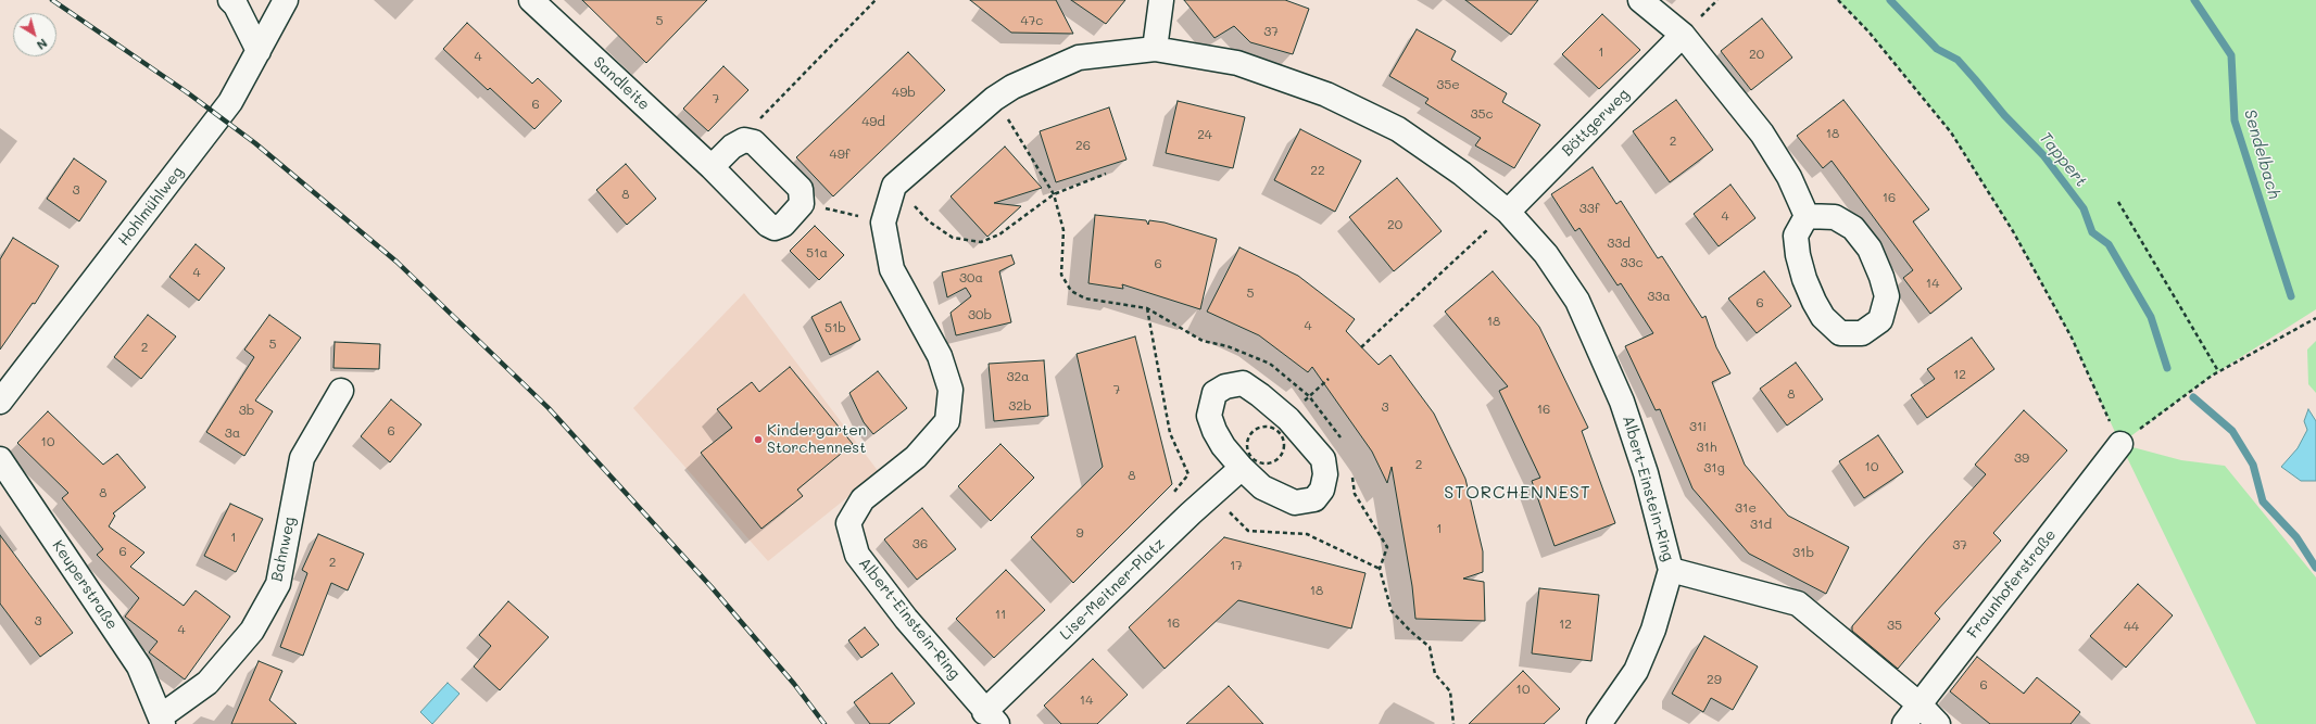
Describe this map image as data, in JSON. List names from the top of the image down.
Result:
{
  "streets": {
    "street": [
      "Sandleite",
      "Böttgerweg",
      "Hohlmühlweg",
      "Albert-Einstein-Ring",
      "Bahnweg",
      "Fraunhoferstraße",
      "Keuperstraße",
      "Lise-Meitner-Platz"
    ]
  },
  "crossings": [
    ["Böttgerweg", "Albert-Einstein-Ring"],
    ["Albert-Einstein-Ring", "Fraunhoferstraße"],
    ["Albert-Einstein-Ring", "Lise-Meitner-Platz"],
    ["Bahnweg", "Keuperstraße"]
  ],
  "districts": ["STORCHENNEST"],
  "water": ["Sendelbach", "Tappert"],
  "places": ["Kindergarten Storchennest"],
  "house_numbers": [
    "5",
    "47c",
    "37",
    "1",
    "20",
    "4",
    "35e",
    "49b",
    "7",
    "6",
    "35c",
    "49d",
    "18",
    "24",
    "2",
    "26",
    "49f",
    "22",
    "3",
    "8",
    "16",
    "33f",
    "4",
    "20",
    "33d",
    "51a",
    "33c",
    "6",
    "4",
    "30a",
    "14",
    "5",
    "33a",
    "6",
    "30b",
    "18",
    "4",
    "51b",
    "5",
    "2",
    "12",
    "32a",
    "7",
    "8",
    "32b",
    "3",
    "16",
    "3b",
    "31i",
    "6",
    "3a",
    "10",
    "31h",
    "39",
    "2",
    "10",
    "31g",
    "8",
    "8",
    "31e",
    "31d",
    "1",
    "9",
    "1",
    "36",
    "37",
    "6",
    "31b",
    "2",
    "17",
    "18",
    "11",
    "3",
    "16",
    "12",
    "35",
    "44",
    "4",
    "29",
    "6",
    "10",
    "14"
  ],
  "north": "bottom right"
}
